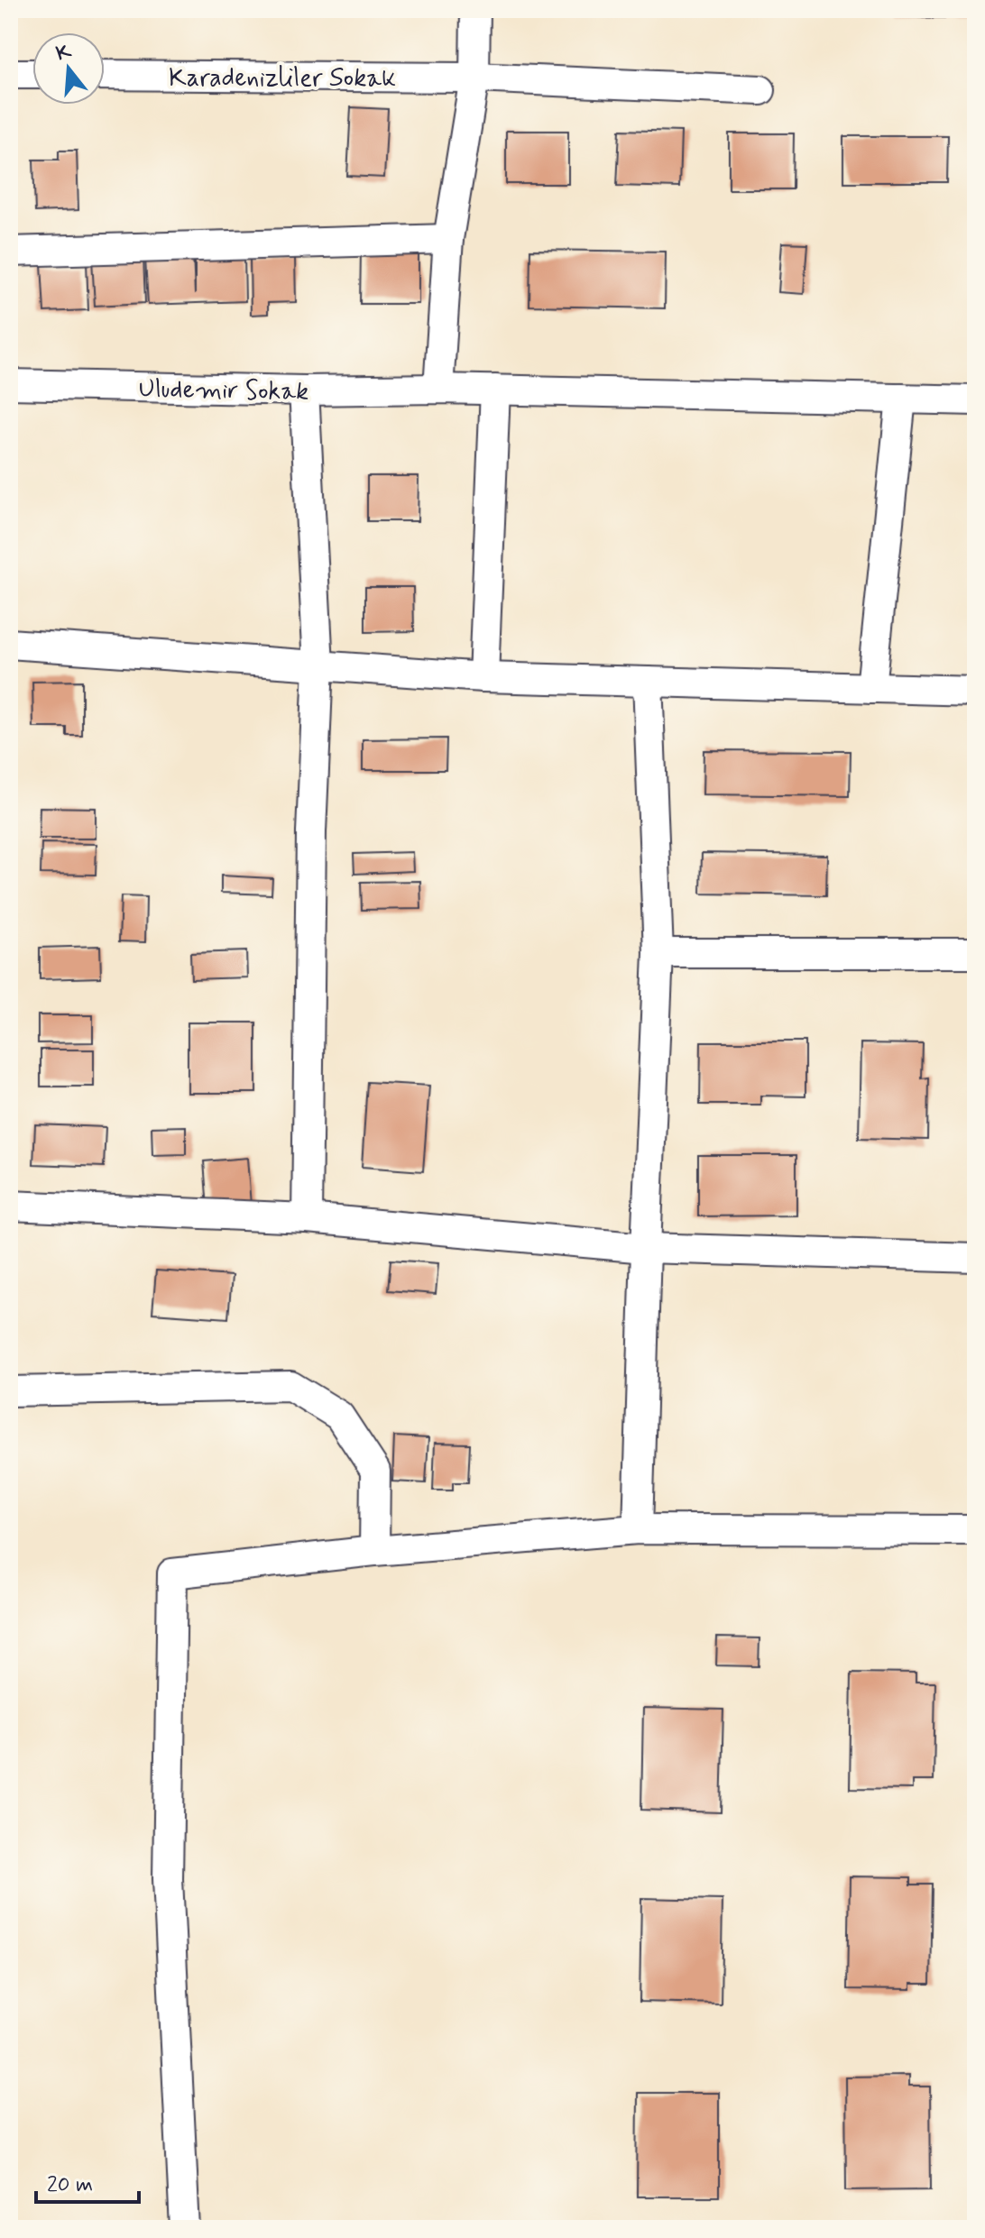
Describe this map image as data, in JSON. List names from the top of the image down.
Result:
{
  "streets": {
    "street": ["Karadenizliler Sokak", "Uludemir Sokak"]
  },
  "scale_bar": "20 m",
  "north": "top"
}
